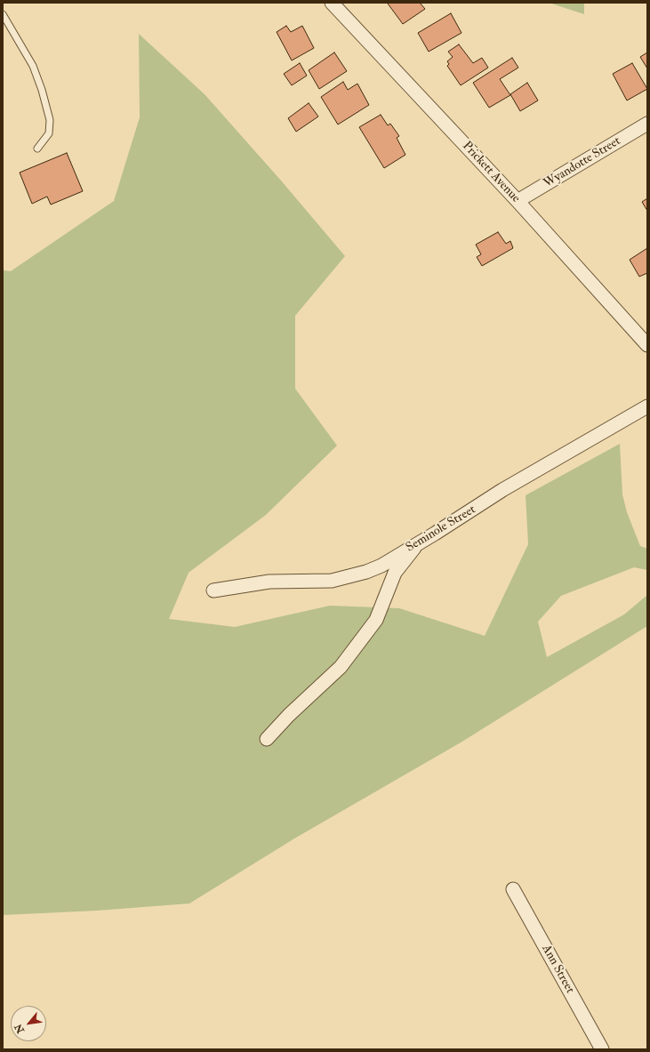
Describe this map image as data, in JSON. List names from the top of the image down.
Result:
{
  "streets": {
    "street": [
      "Wyandotte Street",
      "Prickett Avenue",
      "Seminole Street",
      "Ann Street"
    ]
  },
  "crossings": [
    ["Wyandotte Street", "Prickett Avenue"]
  ],
  "north": "bottom left"
}
